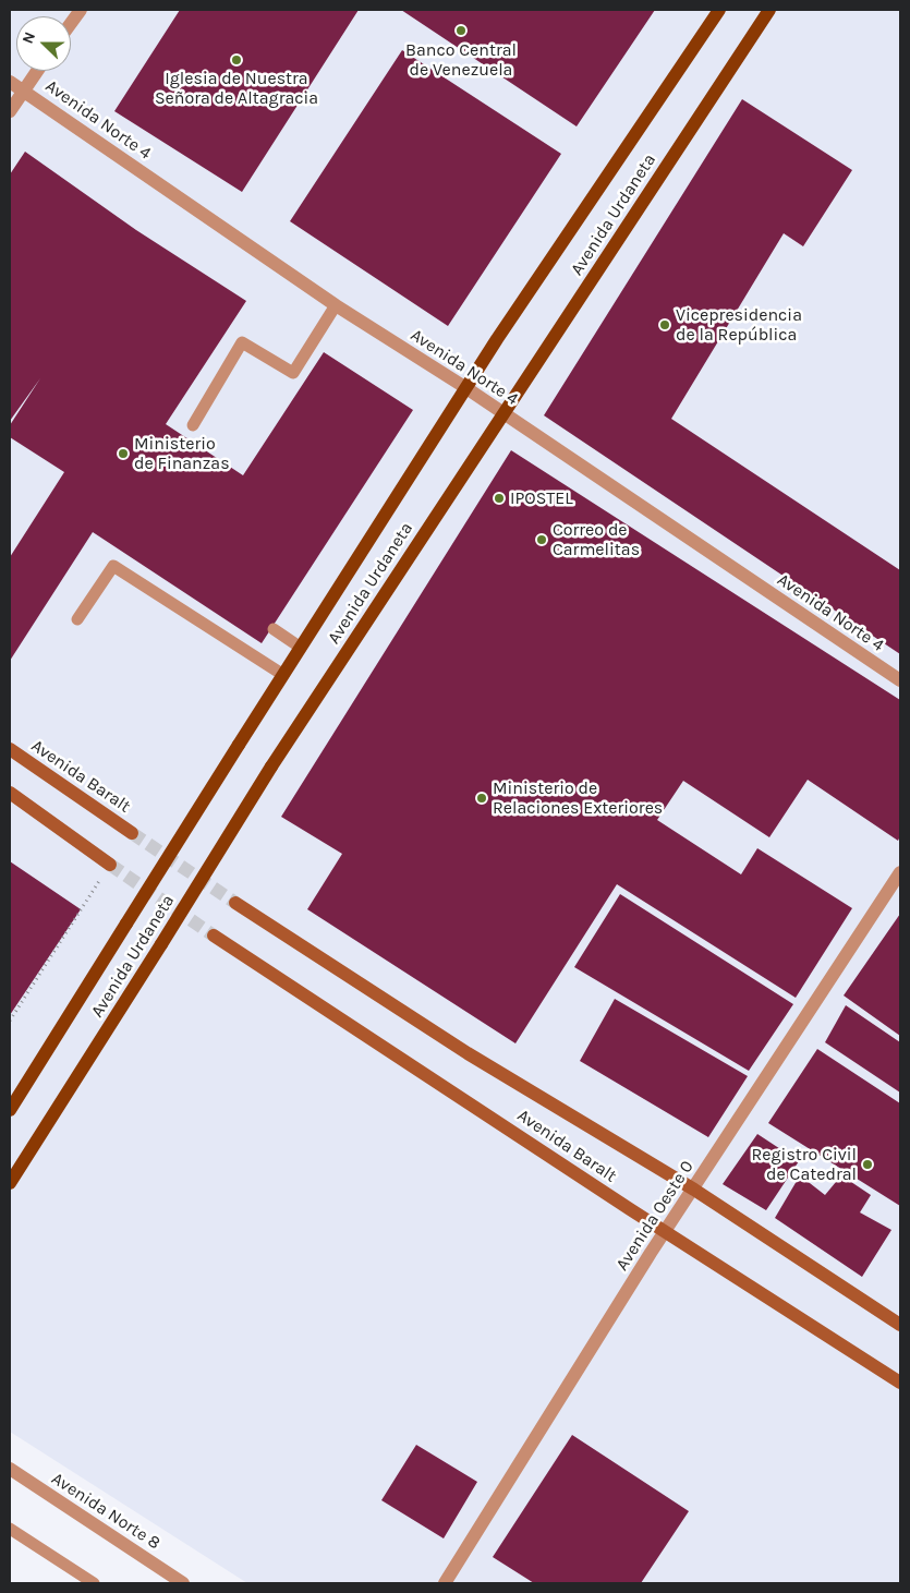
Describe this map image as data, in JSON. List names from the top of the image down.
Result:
{
  "streets": {
    "main road": ["Avenida Urdaneta", "Avenida Baralt"],
    "street": ["Avenida Norte 4", "Avenida Oeste 0", "Avenida Norte 8"]
  },
  "crossings": [
    ["Avenida Norte 4", "Avenida Urdaneta"],
    ["Avenida Baralt", "Avenida Oeste 0"]
  ],
  "places": [
    "Banco Central de Venezuela",
    "Iglesia de Nuestra Señora de Altagracia",
    "Vicepresidencia de la República",
    "Ministerio de Finanzas",
    "IPOSTEL",
    "Correo de Carmelitas",
    "Ministerio de Relaciones Exteriores",
    "Registro Civil de Catedral"
  ],
  "north": "left"
}
